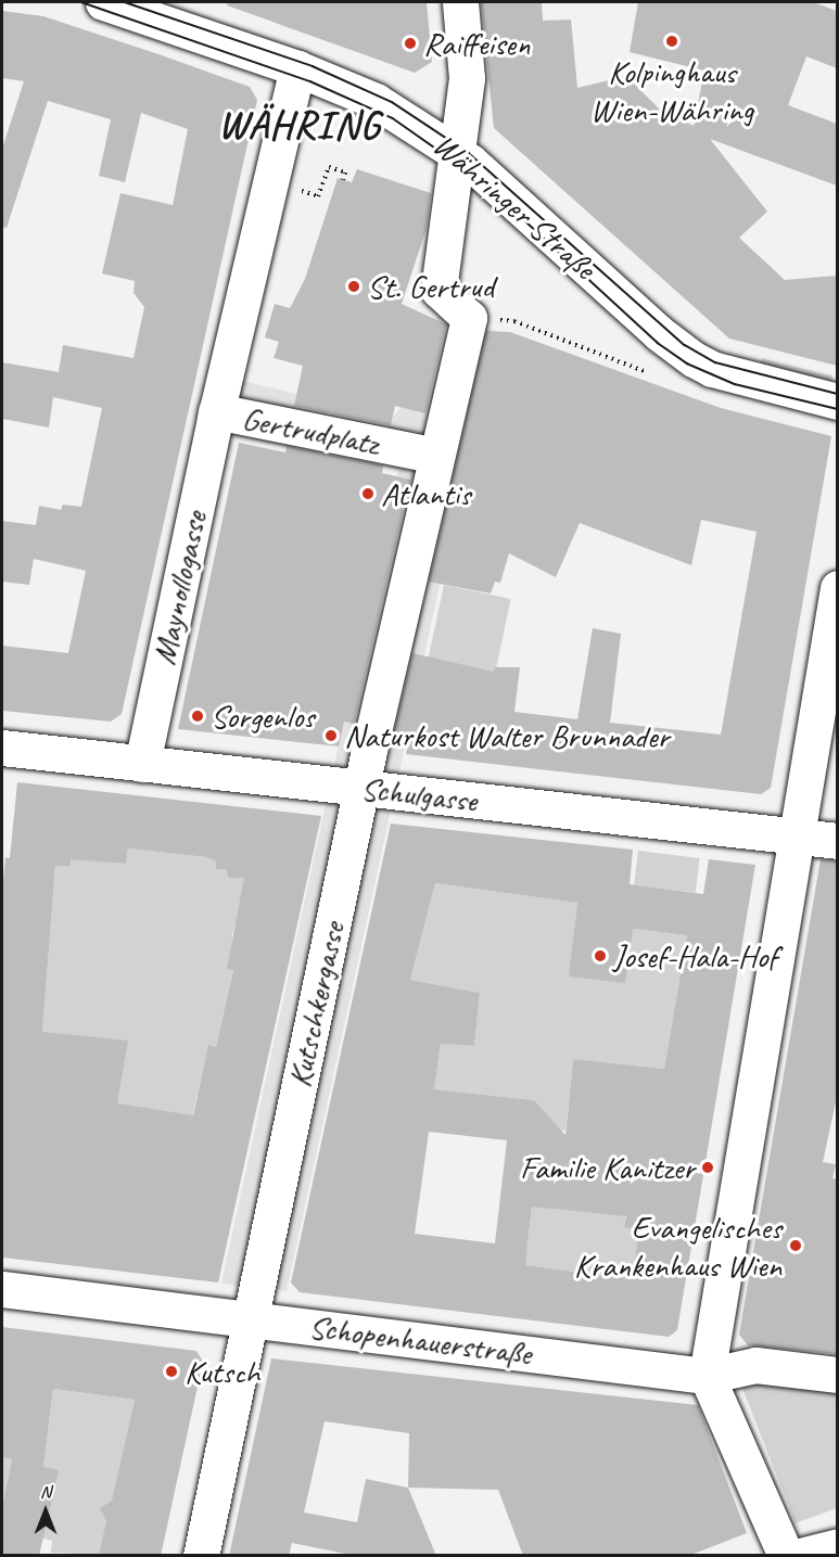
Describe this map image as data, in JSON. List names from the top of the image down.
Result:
{
  "streets": {
    "street": [
      "Währinger Straße",
      "Gertrudplatz",
      "Maynollogasse",
      "Schulgasse",
      "Kutschkergasse",
      "Schopenhauerstraße"
    ]
  },
  "crossings": [
    ["Währinger Straße", "Gertrudplatz"],
    ["Gertrudplatz", "Maynollogasse"],
    ["Gertrudplatz", "Kutschkergasse"],
    ["Maynollogasse", "Schulgasse"],
    ["Schulgasse", "Kutschkergasse"],
    ["Kutschkergasse", "Schopenhauerstraße"]
  ],
  "districts": ["WÄHRING"],
  "places": [
    "Kolpinghaus Wien-Währing",
    "Raiffeisen",
    "St. Gertrud",
    "Atlantis",
    "Sorgenlos",
    "Naturkost Walter Brunnader",
    "Josef-Hala-Hof",
    "Familie Kanitzer",
    "Evangelisches Krankenhaus Wien",
    "Kutsch"
  ],
  "north": "top"
}
